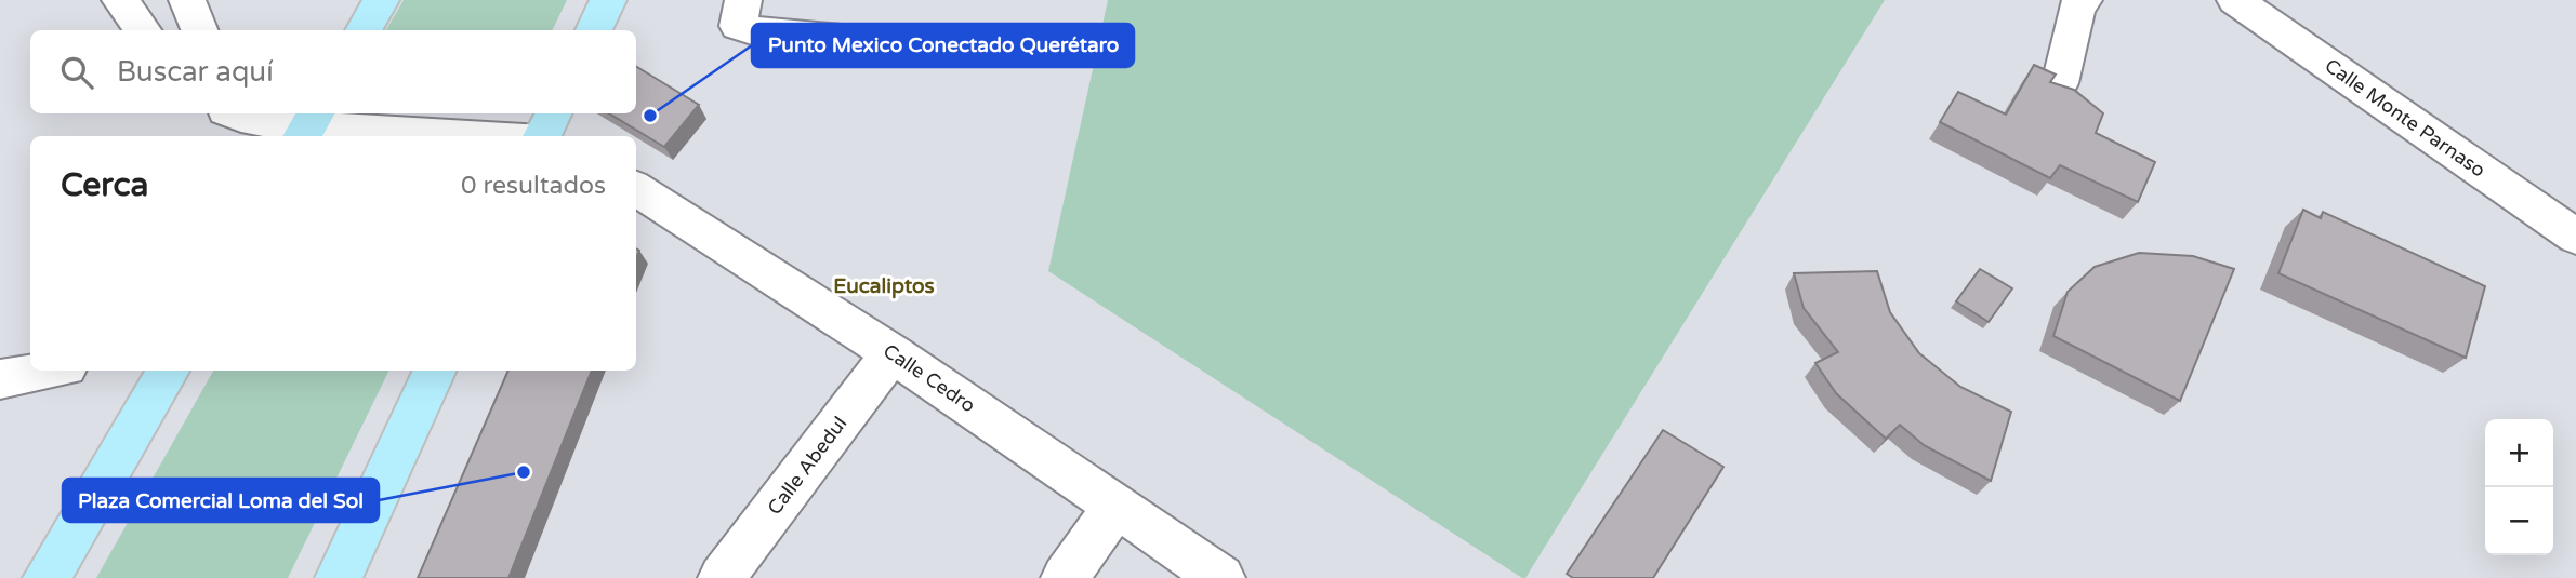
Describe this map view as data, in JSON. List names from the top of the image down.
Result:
{
  "streets": {
    "street": ["Calle Monte Parnaso", "Calle Cedro", "Calle Abedul"]
  },
  "crossings": [
    ["Calle Cedro", "Calle Abedul"]
  ],
  "districts": ["Eucaliptos"],
  "places": ["Punto Mexico Conectado Querétaro", "Plaza Comercial Loma del Sol"],
  "page": {
    "search": "Buscar aquí",
    "heading": ["Cerca", "0 resultados"],
    "map_buttons": ["+", "−"]
  }
}
